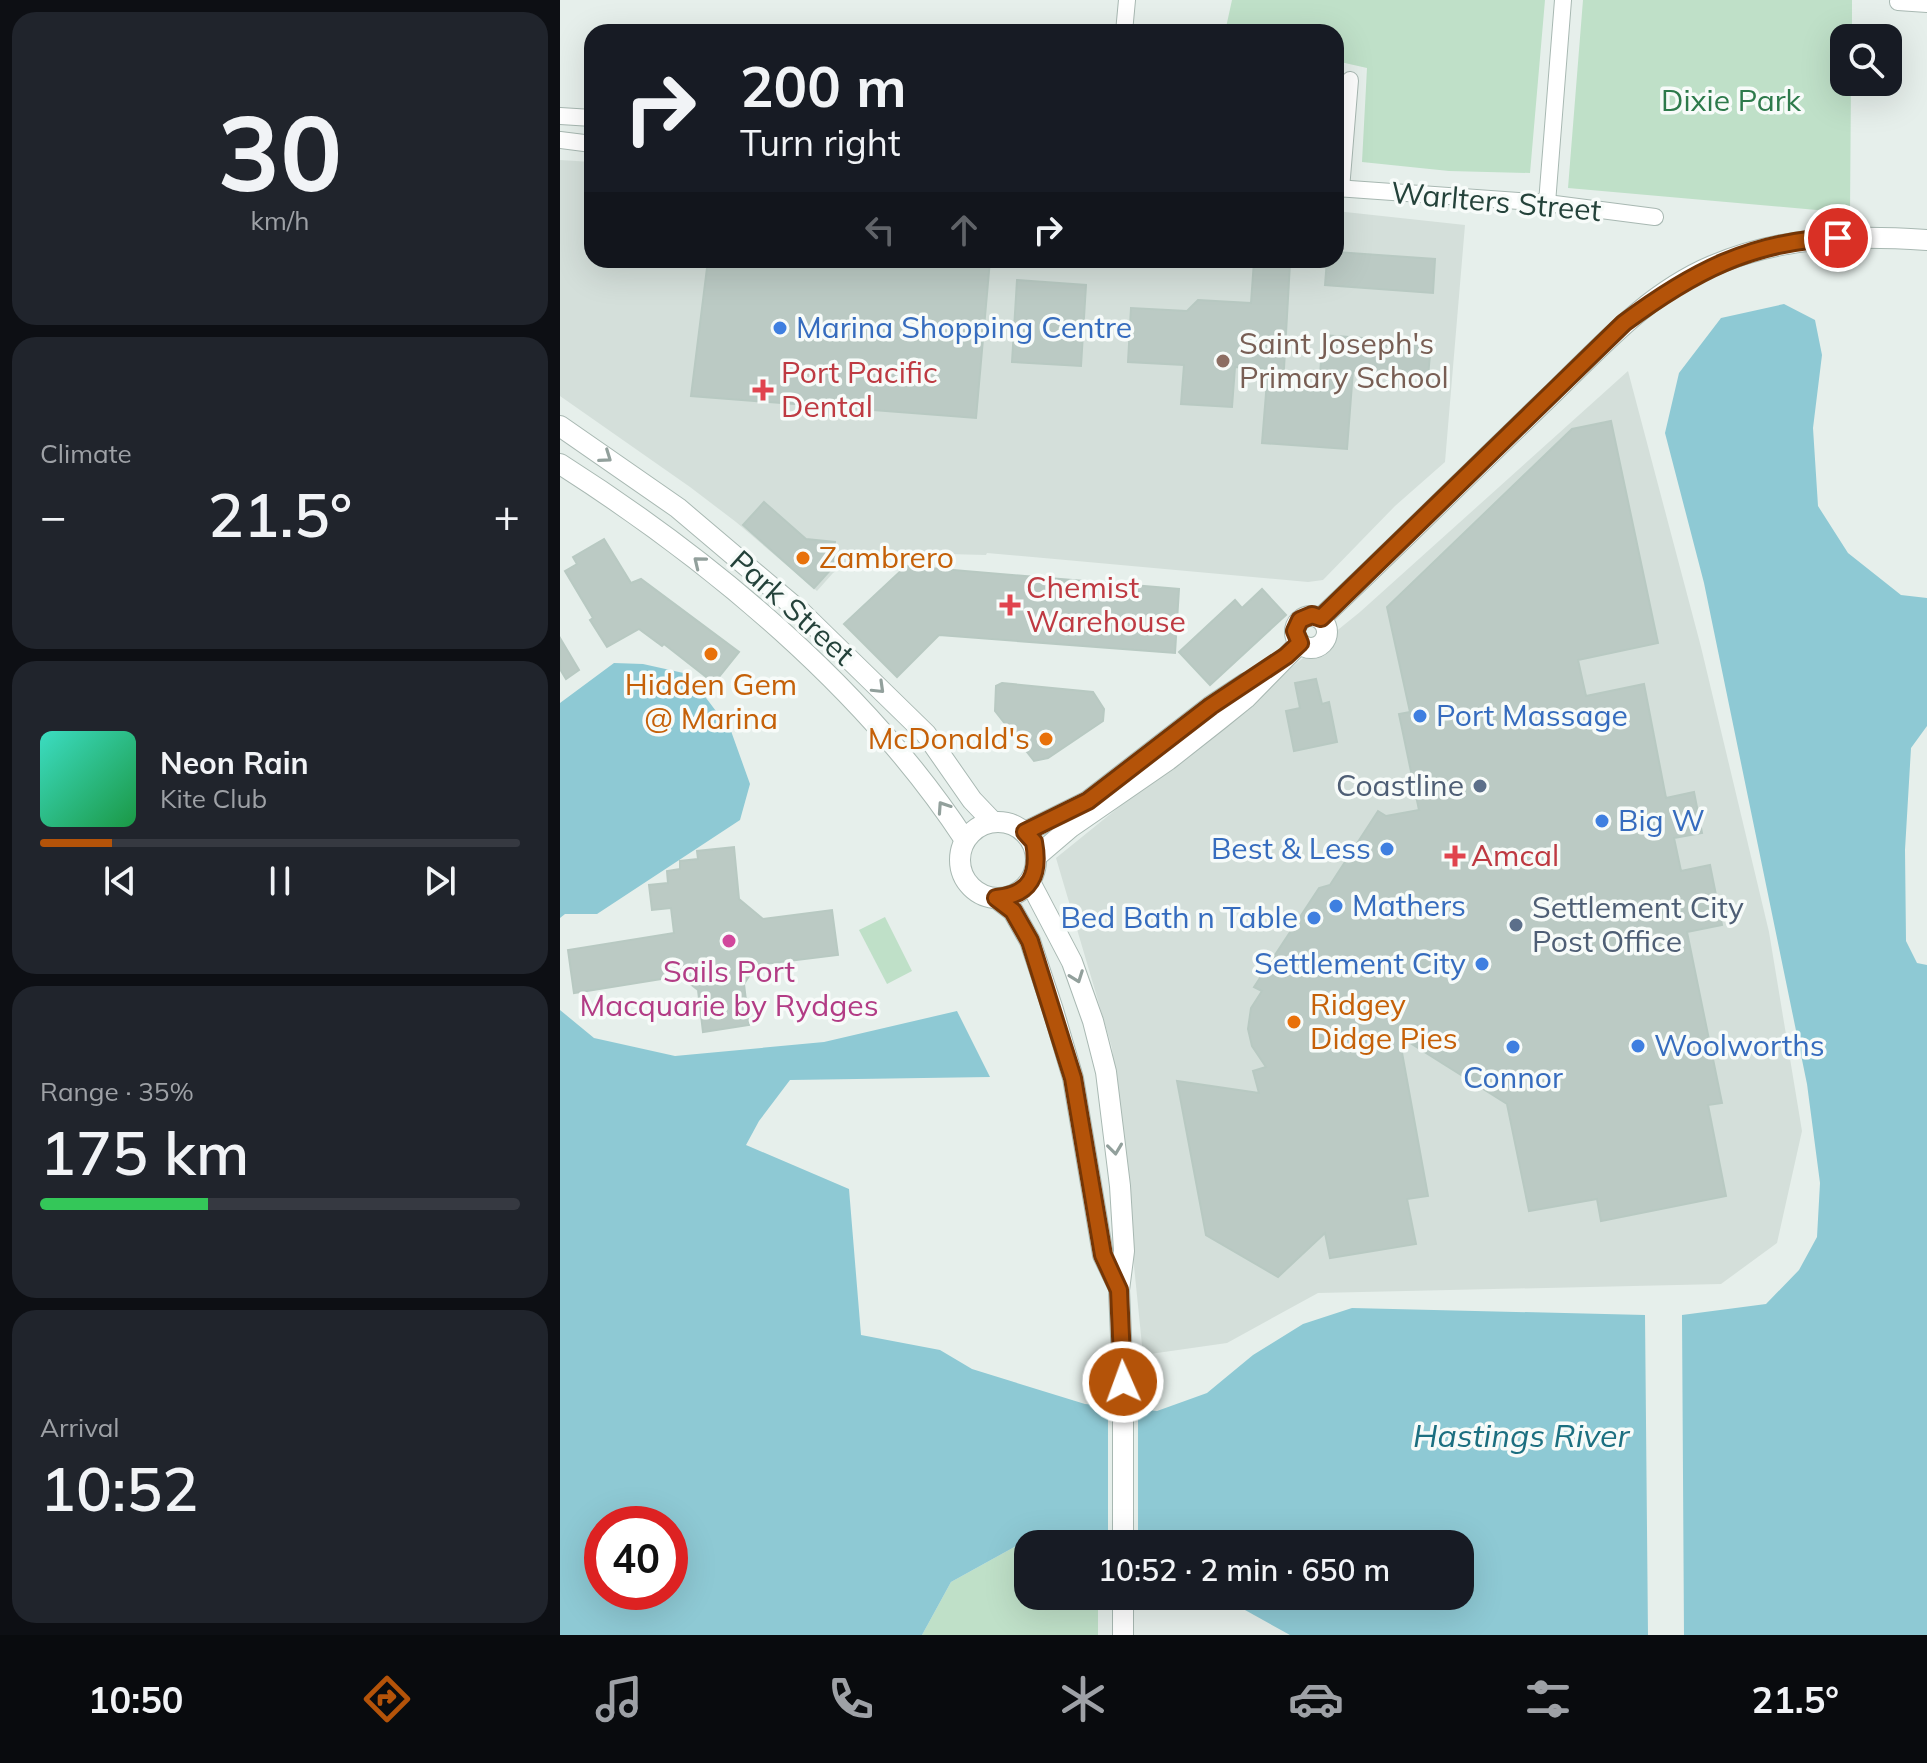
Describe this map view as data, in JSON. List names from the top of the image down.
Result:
{
  "streets": {
    "street": ["Warlters Street", "Park Street"]
  },
  "water": ["Hastings River"],
  "parks": ["Dixie Park"],
  "places": {
    "other": [
      "Marina Shopping Centre",
      "Saint Joseph's Primary School",
      "Zambrero",
      "Hidden Gem @ Marina",
      "Port Massage",
      "McDonald's",
      "Coastline",
      "Big W",
      "Best & Less",
      "Mathers",
      "Bed Bath n Table",
      "Settlement City Post Office",
      "Sails Port Macquarie by Rydges",
      "Settlement City",
      "Ridgey Didge Pies",
      "Woolworths",
      "Connor"
    ],
    "health": ["Port Pacific Dental", "Chemist Warehouse", "Amcal"]
  },
  "page": {
    "tile": [
      ["30", "km/h"],
      "Climate",
      ["Range · 35%", "175 km"],
      ["Arrival", "10:52"]
    ],
    "turn": ["200 m", "Turn right"],
    "heat": ["−", "21.5°", "+"],
    "song": ["Neon Rain", "Kite Club"],
    "limit": "40",
    "trip": "10:52 · 2 min · 650 m",
    "tabs": ["10:50", "21.5°"]
  }
}
